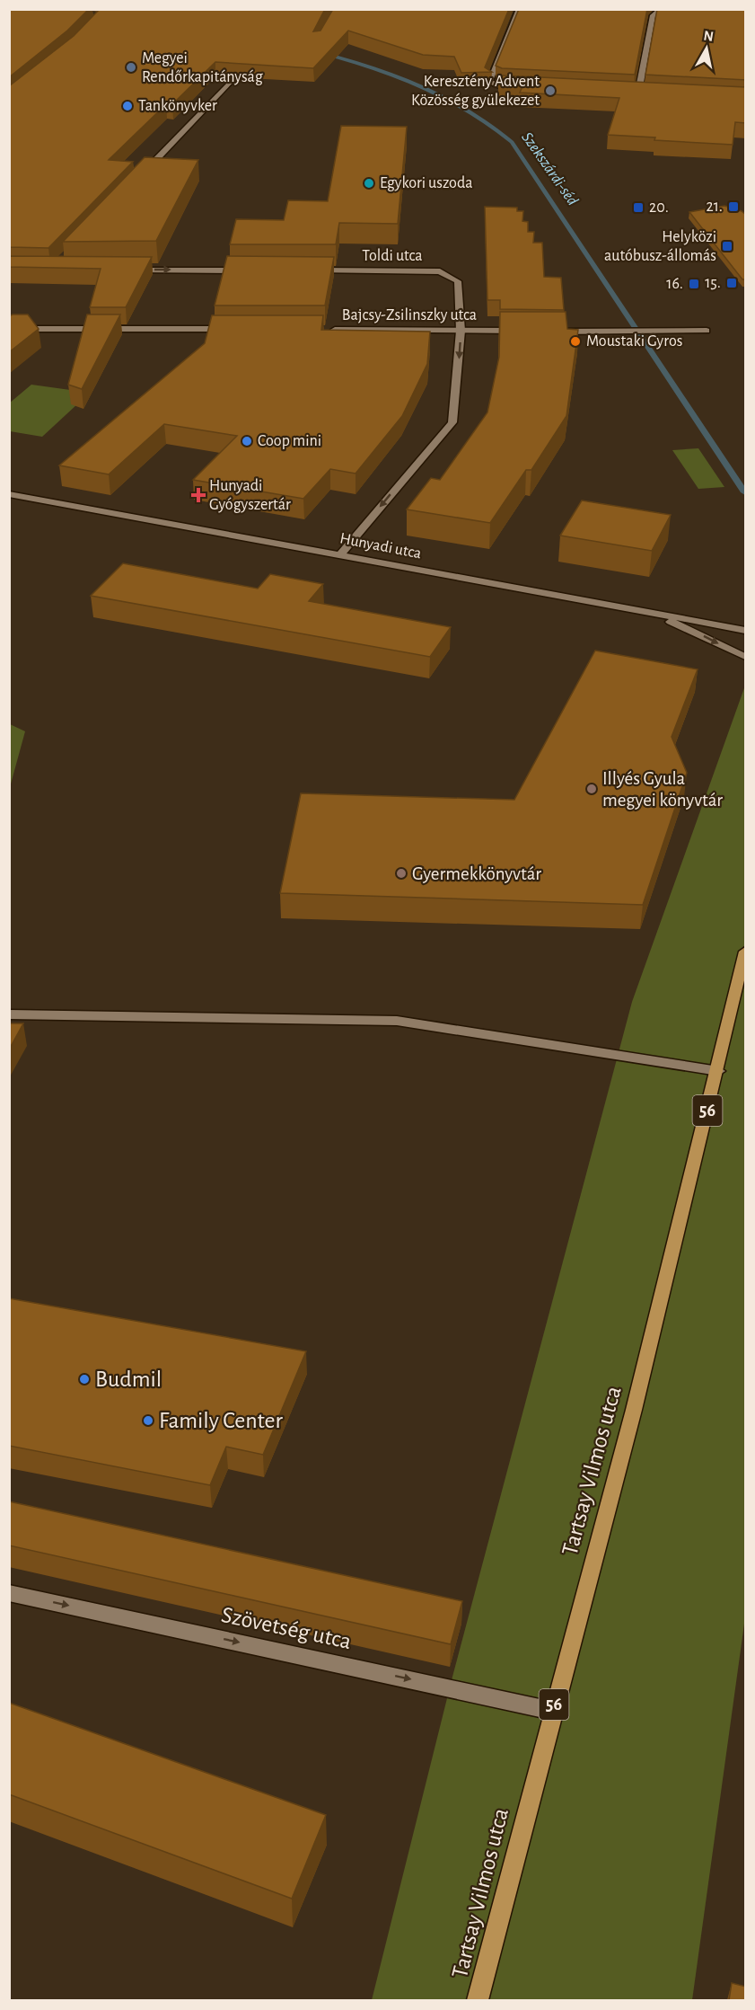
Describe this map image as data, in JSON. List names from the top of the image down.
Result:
{
  "streets": {
    "main road": ["56", "Tartsay Vilmos utca"],
    "street": [
      "Toldi utca",
      "Bajcsy-Zsilinszky utca",
      "Hunyadi utca",
      "Szövetség utca"
    ]
  },
  "crossings": [
    ["Toldi utca", "Bajcsy-Zsilinszky utca"],
    ["Toldi utca", "Hunyadi utca"],
    ["Tartsay Vilmos utca", "Szövetség utca"]
  ],
  "one_way": ["Toldi utca", "Szövetség utca"],
  "water": ["Szekszárdi-séd"],
  "places": {
    "other": [
      "Megyei Rendőrkapitányság",
      "Keresztény Advent Közösség gyülekezet",
      "Tankönyvker",
      "Egykori uszoda",
      "Moustaki Gyros",
      "Coop mini",
      "Illyés Gyula megyei könyvtár",
      "Gyermekkönyvtár",
      "Budmil",
      "Family Center"
    ],
    "transit": [
      "21.",
      "20.",
      "Helyközi autóbusz-állomás",
      "15.",
      "16."
    ],
    "health": ["Hunyadi Gyógyszertár"]
  },
  "north": "top"
}
